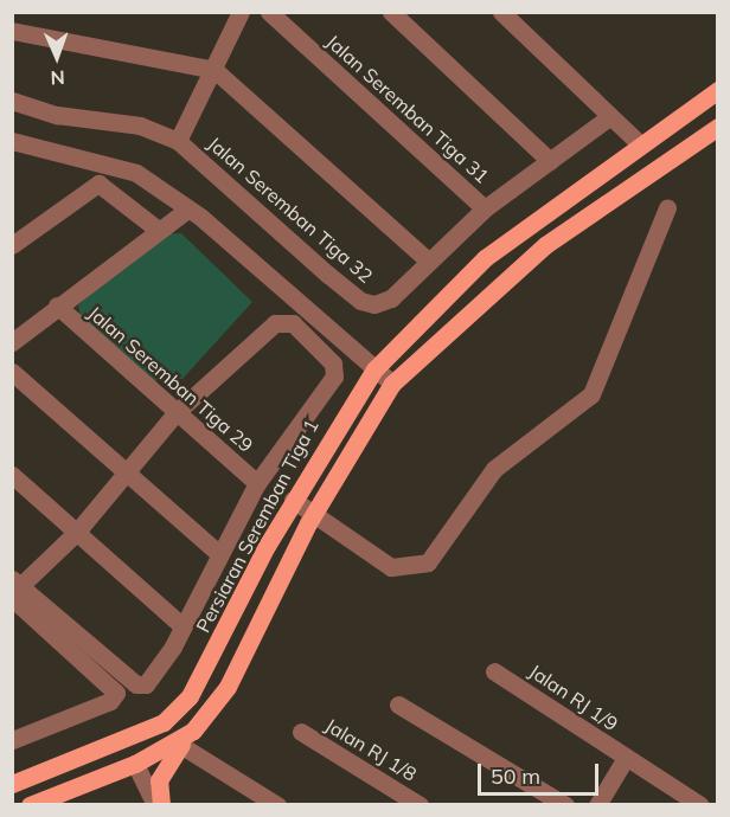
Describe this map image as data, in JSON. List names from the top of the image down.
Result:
{
  "streets": {
    "main road": ["Persiaran Seremban Tiga 1"],
    "street": [
      "Jalan Seremban Tiga 31",
      "Jalan Seremban Tiga 32",
      "Jalan Seremban Tiga 29",
      "Jalan RJ 1/9",
      "Jalan RJ 1/8"
    ]
  },
  "crossings": [
    ["Jalan Seremban Tiga 31", "Jalan Seremban Tiga 32"]
  ],
  "scale_bar": "50 m",
  "north": "bottom"
}
